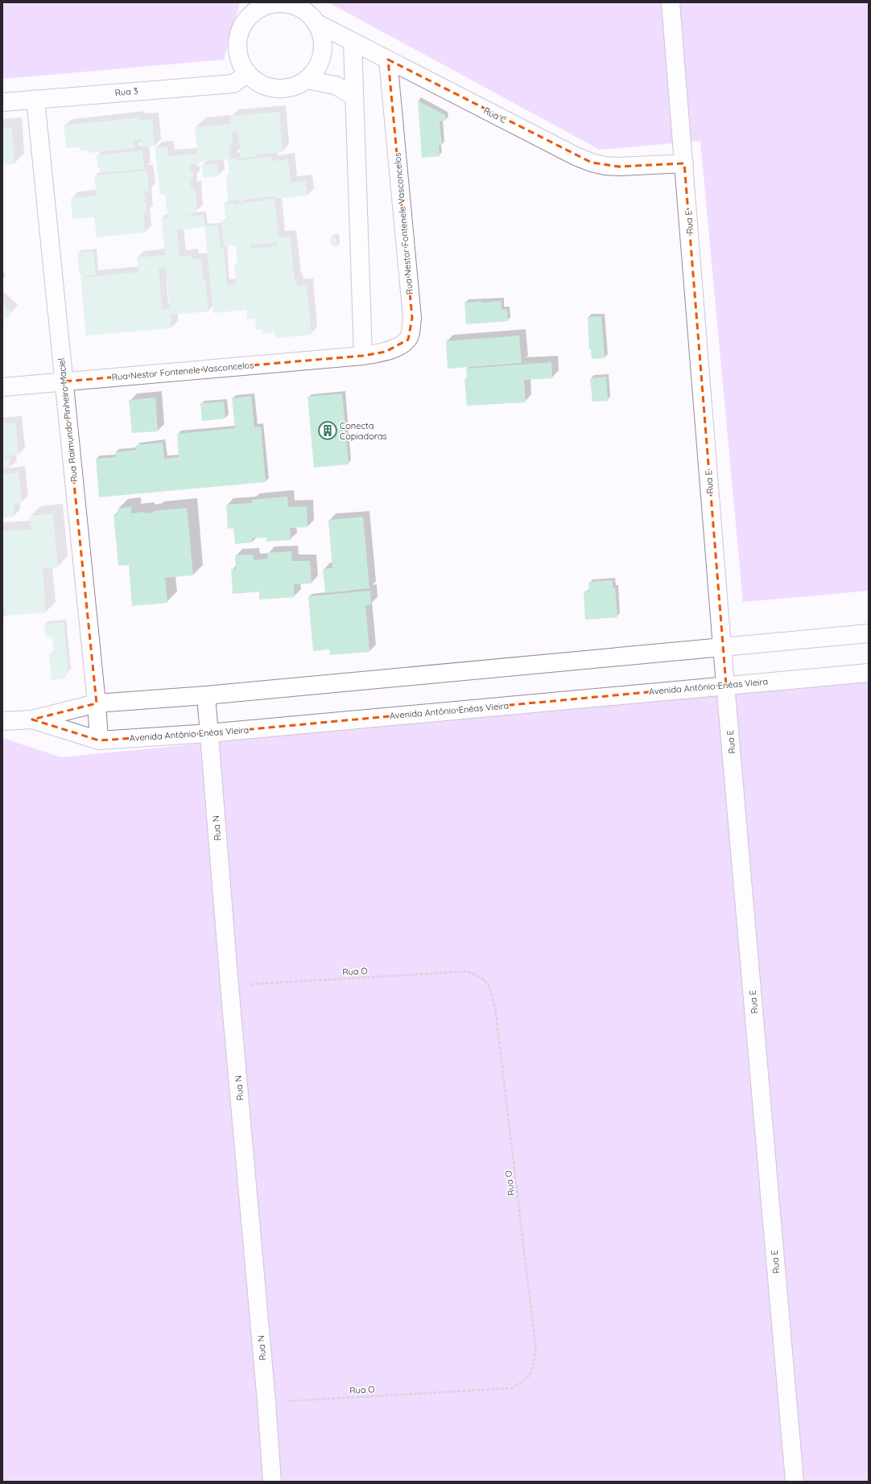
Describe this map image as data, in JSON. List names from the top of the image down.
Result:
{
  "streets": {
    "street": [
      "Rua 3",
      "Rua C",
      "Rua E",
      "Rua Nestor Fontenele Vasconcelos",
      "Rua Raimundo Pinheiro Maciel",
      "Avenida Antônio Enéas Vieira",
      "Rua N"
    ],
    "path": ["Rua O"]
  },
  "crossings": [
    ["Rua 3", "Rua C"],
    ["Rua 3", "Rua Raimundo Pinheiro Maciel"],
    ["Rua C", "Rua E"],
    ["Rua C", "Rua Nestor Fontenele Vasconcelos"],
    ["Rua E", "Avenida Antônio Enéas Vieira"],
    ["Rua Nestor Fontenele Vasconcelos", "Rua Raimundo Pinheiro Maciel"],
    ["Rua Raimundo Pinheiro Maciel", "Avenida Antônio Enéas Vieira"],
    ["Avenida Antônio Enéas Vieira", "Rua N"],
    ["Rua N", "Rua O"]
  ],
  "places": {
    "building": ["Conecta Copiadoras"]
  }
}
